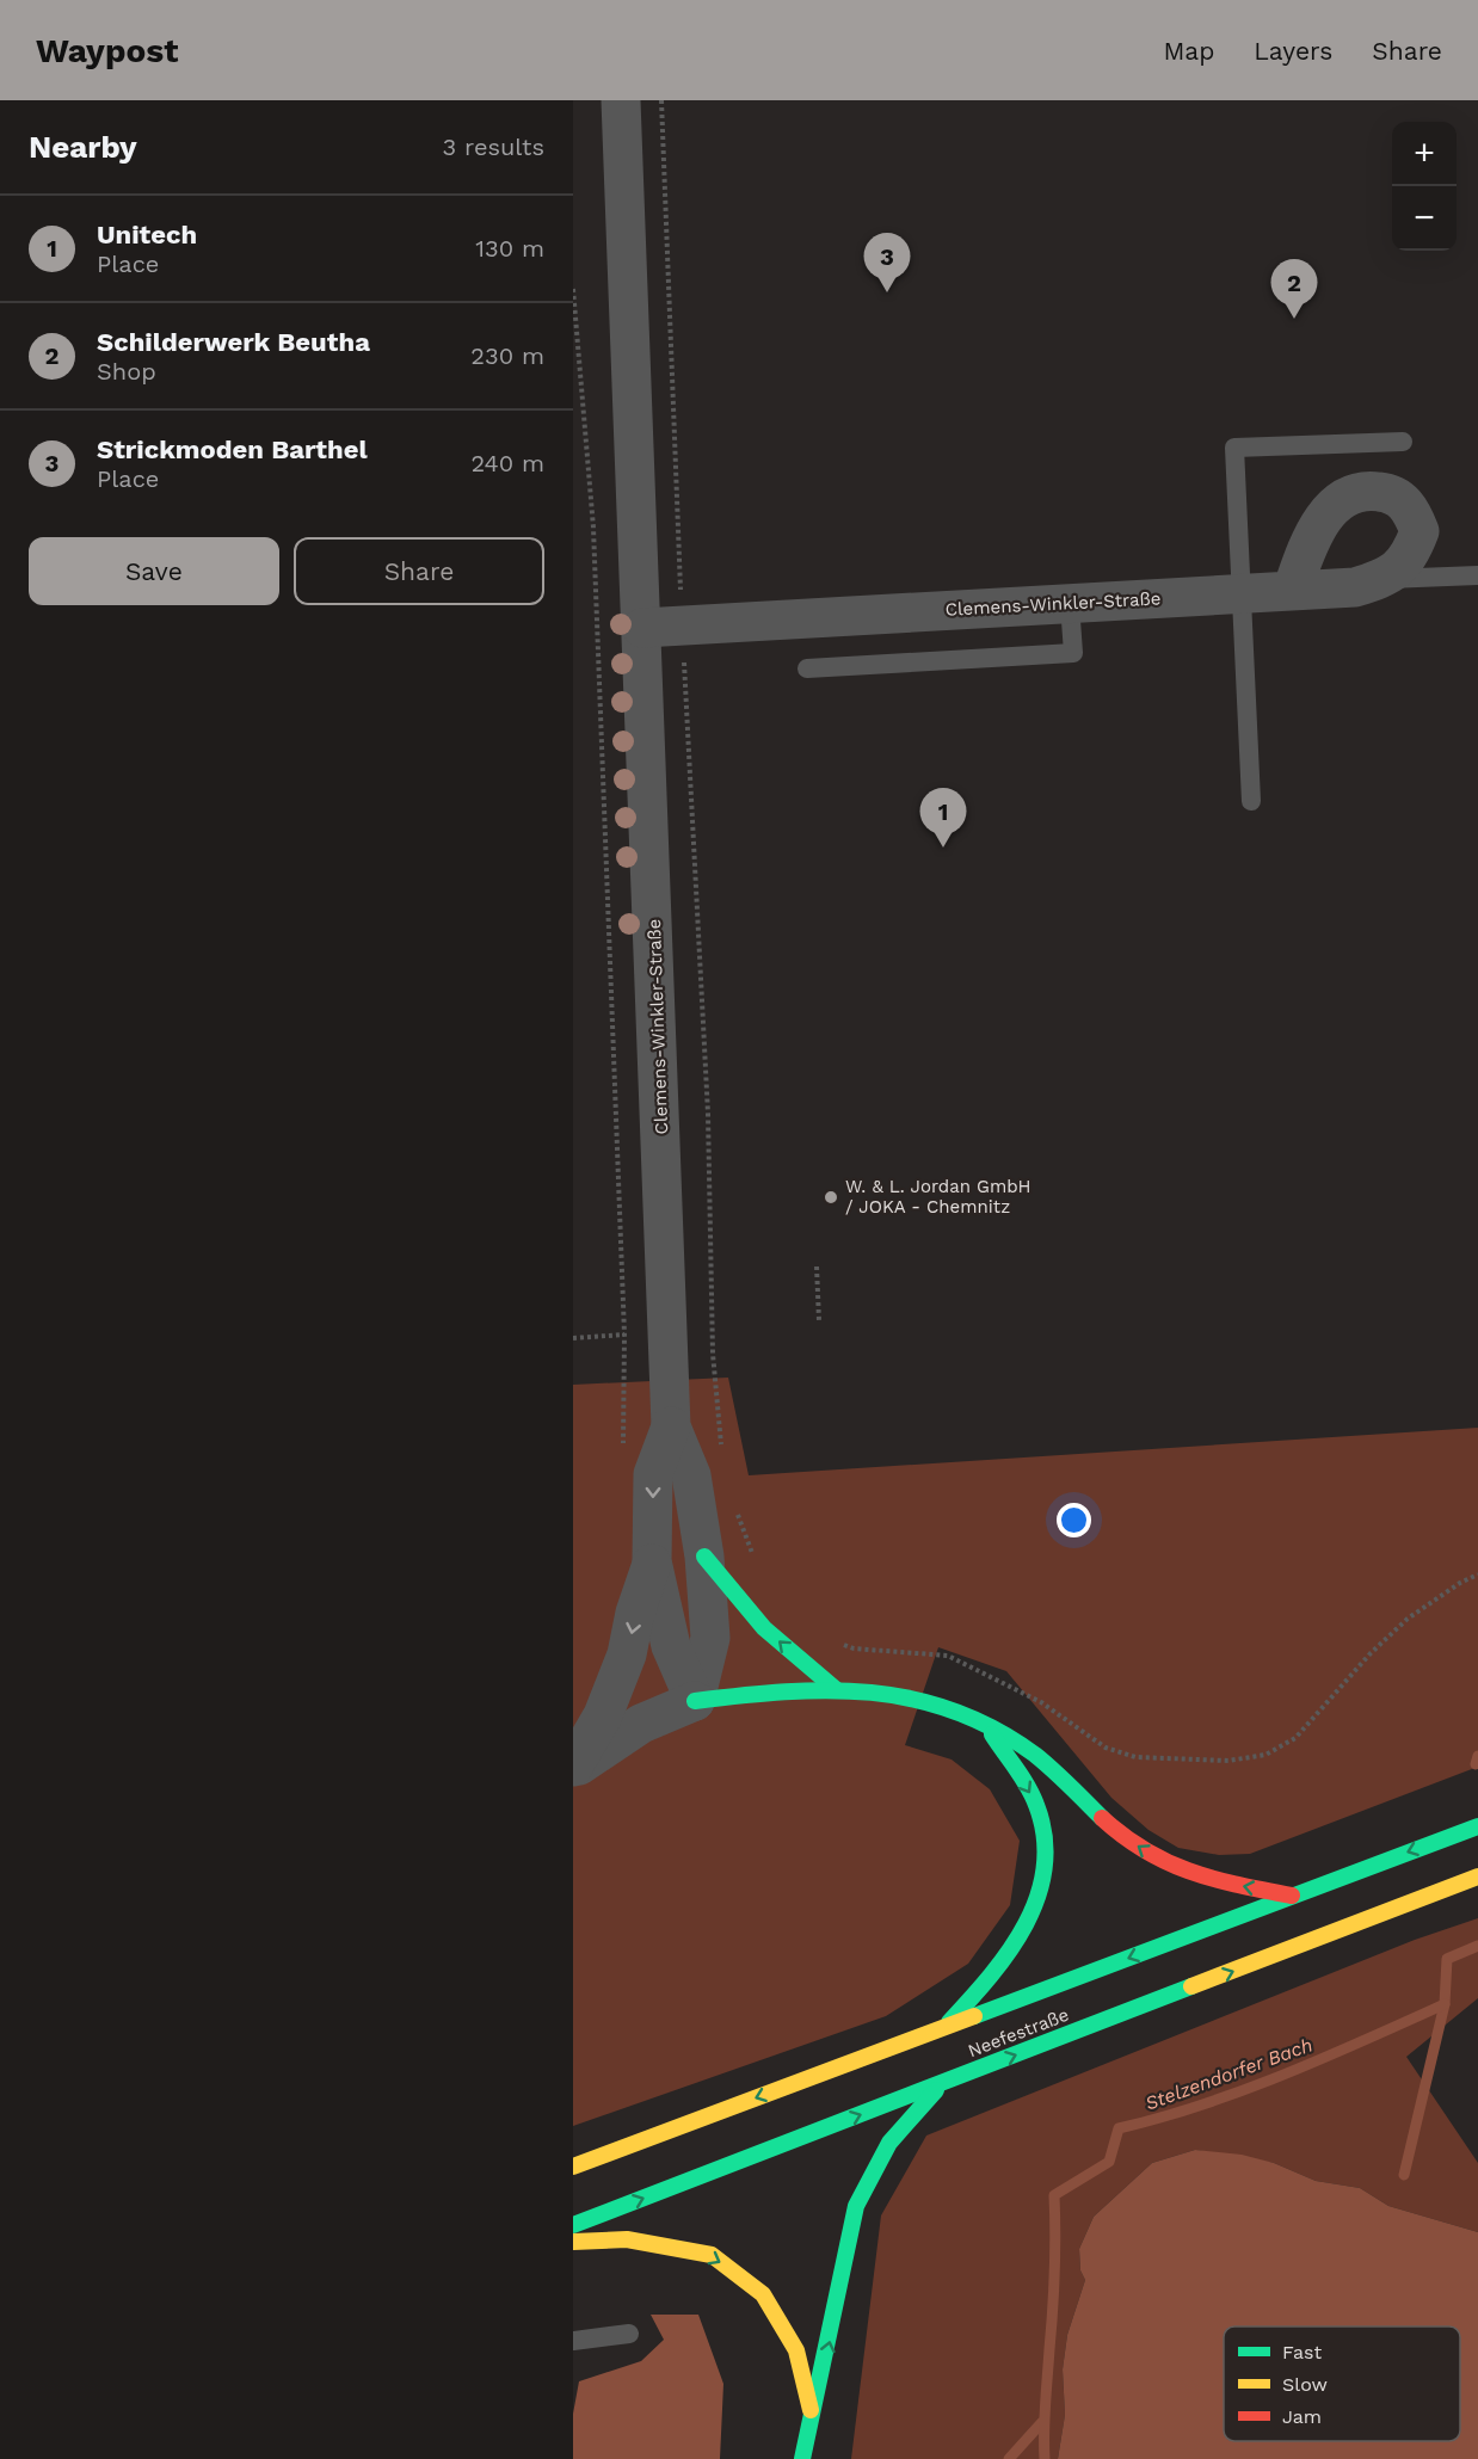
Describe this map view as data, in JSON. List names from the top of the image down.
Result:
{
  "streets": {
    "highway": ["Neefestraße"],
    "street": ["Clemens-Winkler-Straße"]
  },
  "water": ["Stelzendorfer Bach"],
  "places": ["W. & L. Jordan GmbH / JOKA - Chemnitz"],
  "legend": ["Fast", "Slow", "Jam"],
  "page": {
    "header": "Waypost",
    "nav": ["Map", "Layers", "Share"],
    "heading": ["Nearby", "3 results"],
    "map_buttons": ["+", "−"],
    "list": [
      {
        "mark": "1",
        "name": "Unitech",
        "note": "Place",
        "value": "130 m"
      },
      {
        "mark": "2",
        "name": "Schilderwerk Beutha",
        "note": "Shop",
        "value": "230 m"
      },
      {
        "mark": "3",
        "name": "Strickmoden Barthel",
        "note": "Place",
        "value": "240 m"
      }
    ],
    "pins": ["3", "2", "1"],
    "buttons": ["Save", "Share"]
  }
}
